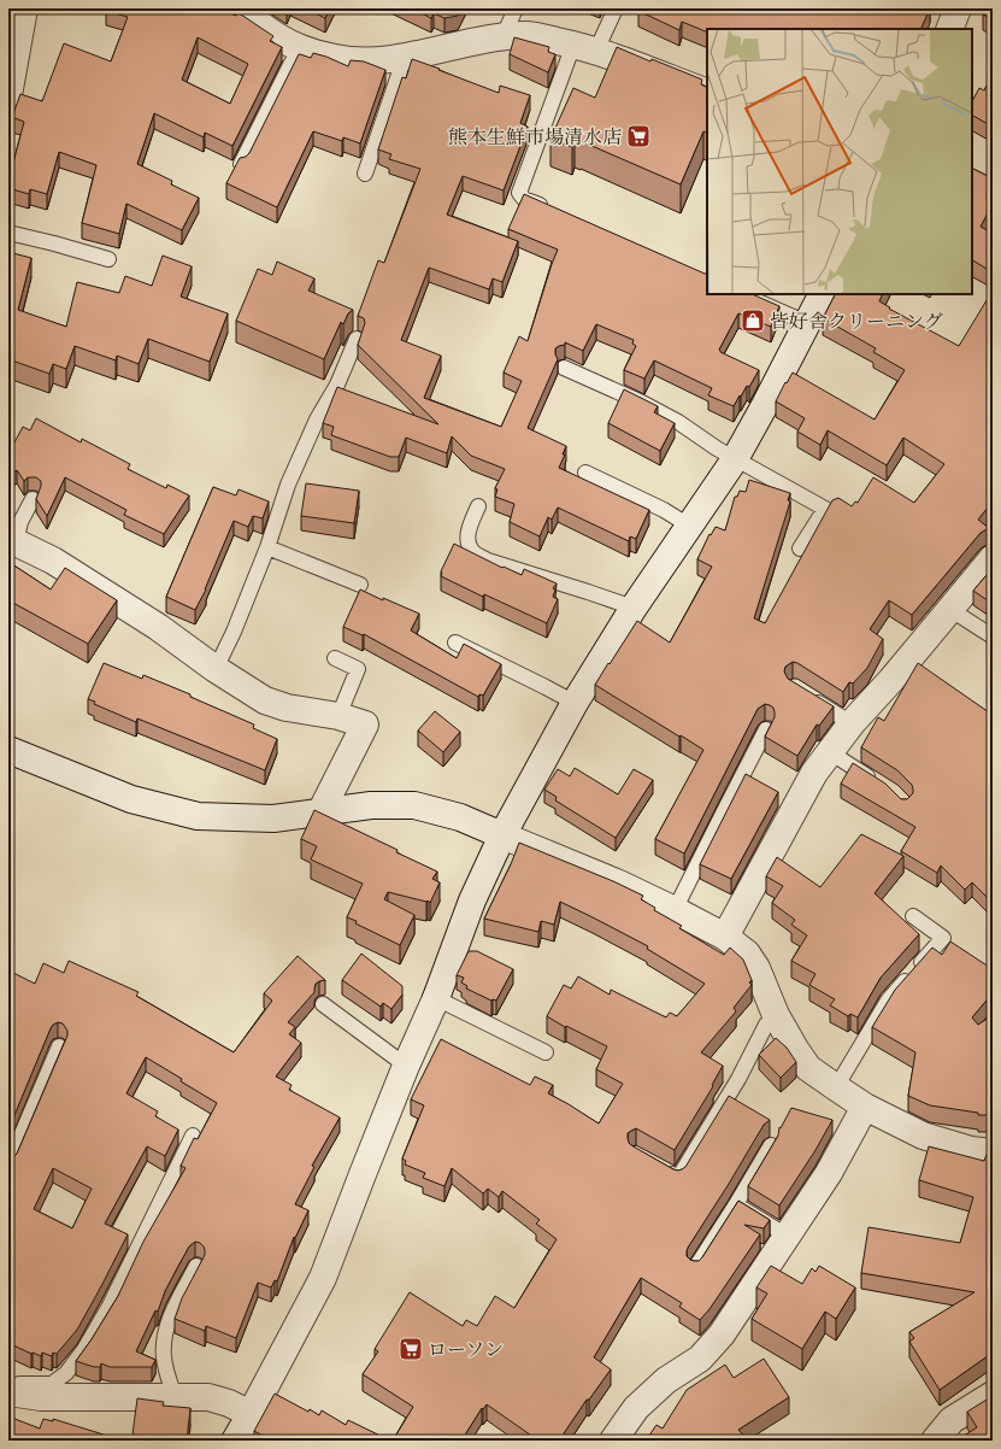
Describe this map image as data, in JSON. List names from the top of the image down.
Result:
{
  "places": {
    "supermarket": ["熊本生鮮市場清水店", "ローソン"],
    "shop": ["皆好舎クリーニング"]
  }
}
